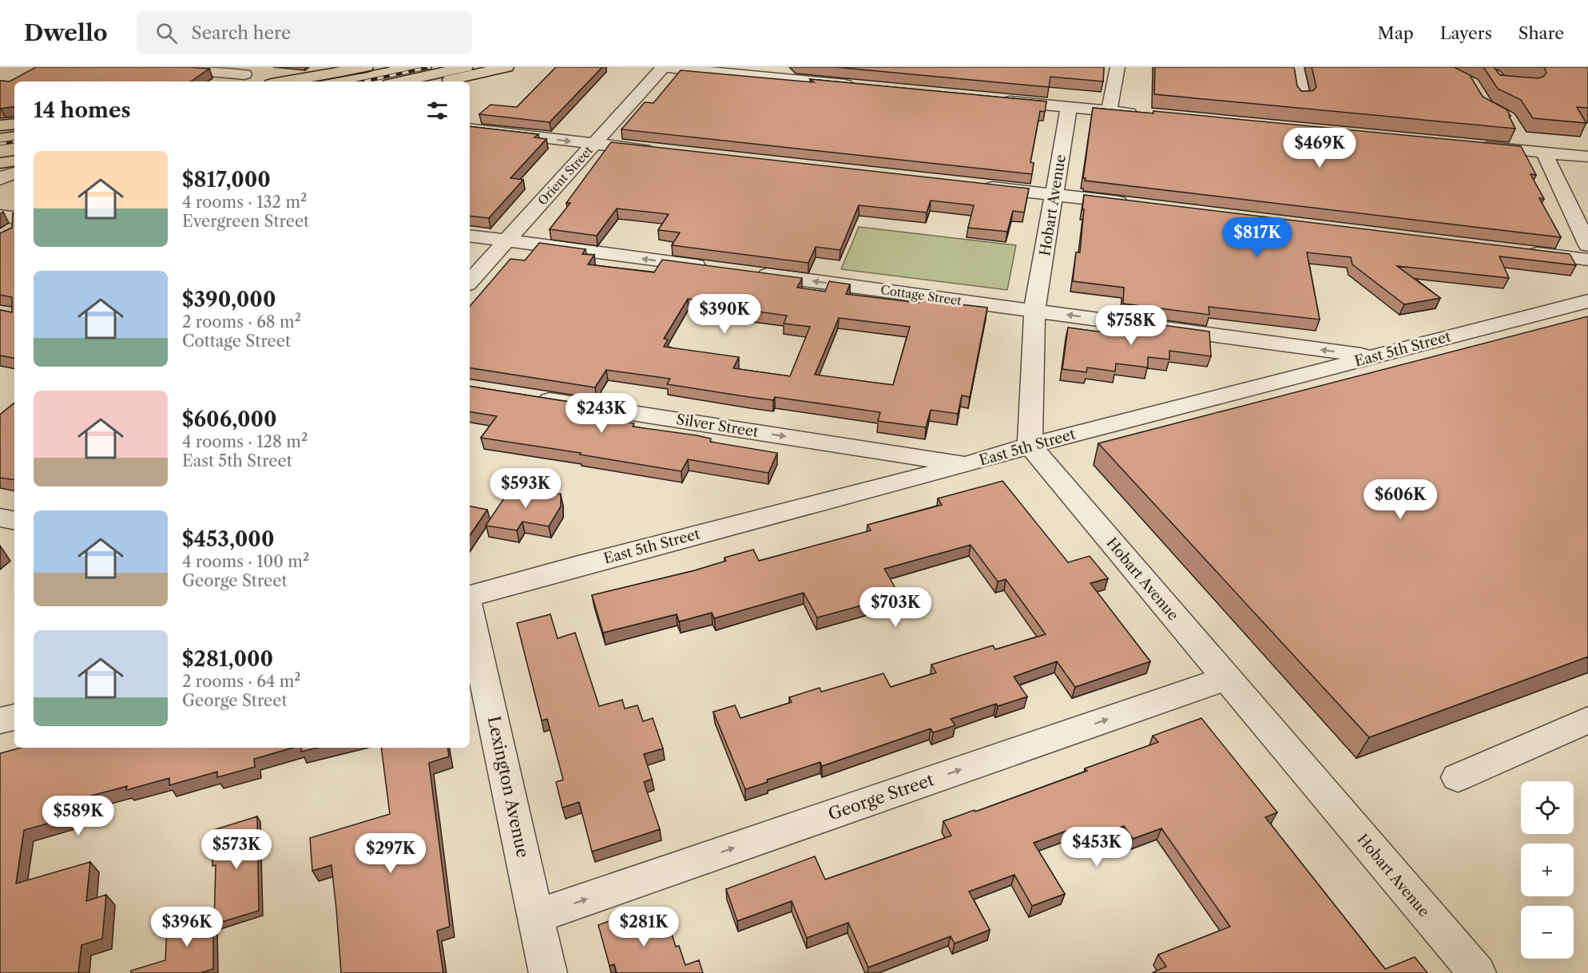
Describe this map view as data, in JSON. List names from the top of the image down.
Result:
{
  "streets": {
    "street": [
      "Orient Street",
      "Hobart Avenue",
      "Cottage Street",
      "East 5th Street",
      "Silver Street",
      "Lexington Avenue",
      "George Street"
    ]
  },
  "crossings": [
    ["Hobart Avenue", "Cottage Street"],
    ["Hobart Avenue", "East 5th Street"],
    ["Hobart Avenue", "George Street"],
    ["Cottage Street", "East 5th Street"],
    ["East 5th Street", "Silver Street"],
    ["Lexington Avenue", "George Street"]
  ],
  "one_way": ["George Street"],
  "page": {
    "header": "Dwello",
    "search": "Search here",
    "nav": ["Map", "Layers", "Share"],
    "heading": "14 homes",
    "price": [
      "$469K",
      "$817K",
      "$390K",
      "$758K",
      "$243K",
      "$593K",
      "$606K",
      "$703K",
      "$589K",
      "$453K",
      "$573K",
      "$297K",
      "$396K",
      "$281K"
    ],
    "list": [
      {
        "name": "$817,000",
        "note": "4 rooms · 132 m² · Evergreen Street"
      },
      {
        "name": "$390,000",
        "note": "2 rooms · 68 m² · Cottage Street"
      },
      {
        "name": "$606,000",
        "note": "4 rooms · 128 m² · East 5th Street"
      },
      {
        "name": "$453,000",
        "note": "4 rooms · 100 m² · George Street"
      },
      {
        "name": "$281,000",
        "note": "2 rooms · 64 m² · George Street"
      }
    ],
    "map_buttons": ["+", "−"]
  }
}
